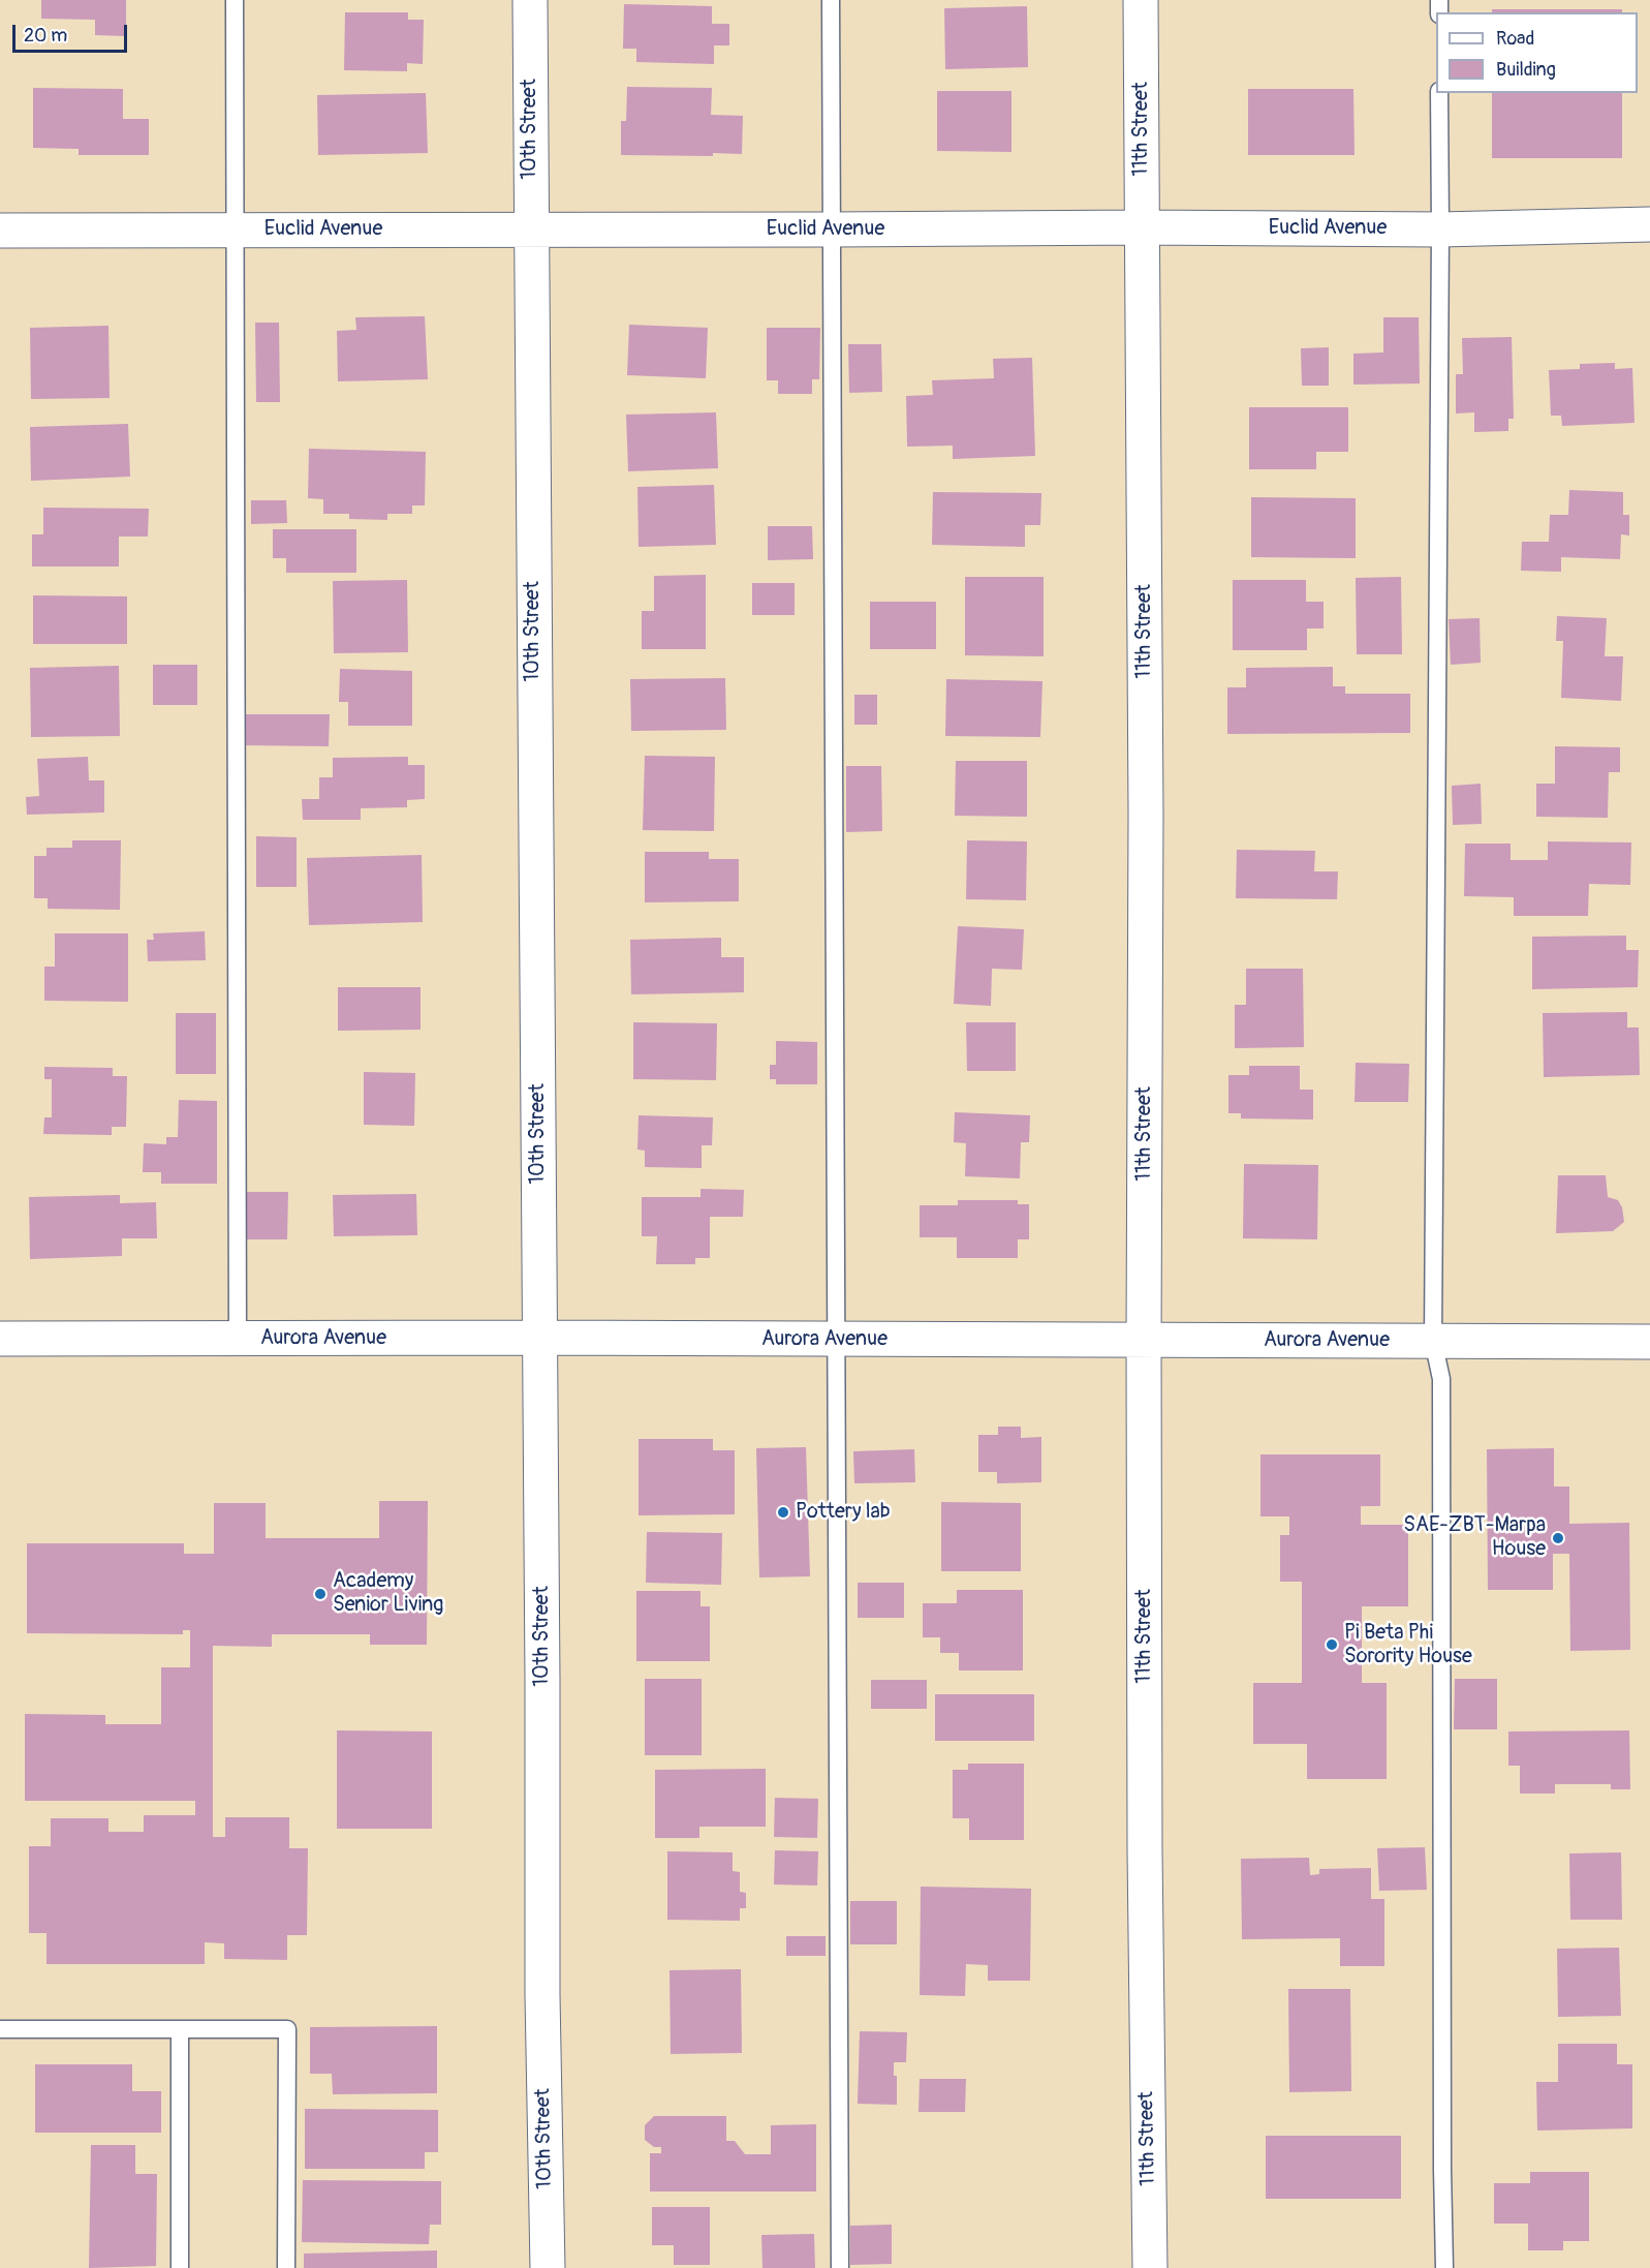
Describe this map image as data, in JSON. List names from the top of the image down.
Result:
{
  "streets": {
    "street": [
      "10th Street",
      "11th Street",
      "Euclid Avenue",
      "Aurora Avenue"
    ]
  },
  "crossings": [
    ["10th Street", "Euclid Avenue"],
    ["10th Street", "Aurora Avenue"],
    ["11th Street", "Euclid Avenue"],
    ["11th Street", "Aurora Avenue"]
  ],
  "places": [
    "Pottery lab",
    "SAE-ZBT-Marpa House",
    "Academy Senior Living",
    "Pi Beta Phi Sorority House"
  ],
  "legend": ["Road", "Building"],
  "scale_bar": "20 m"
}
